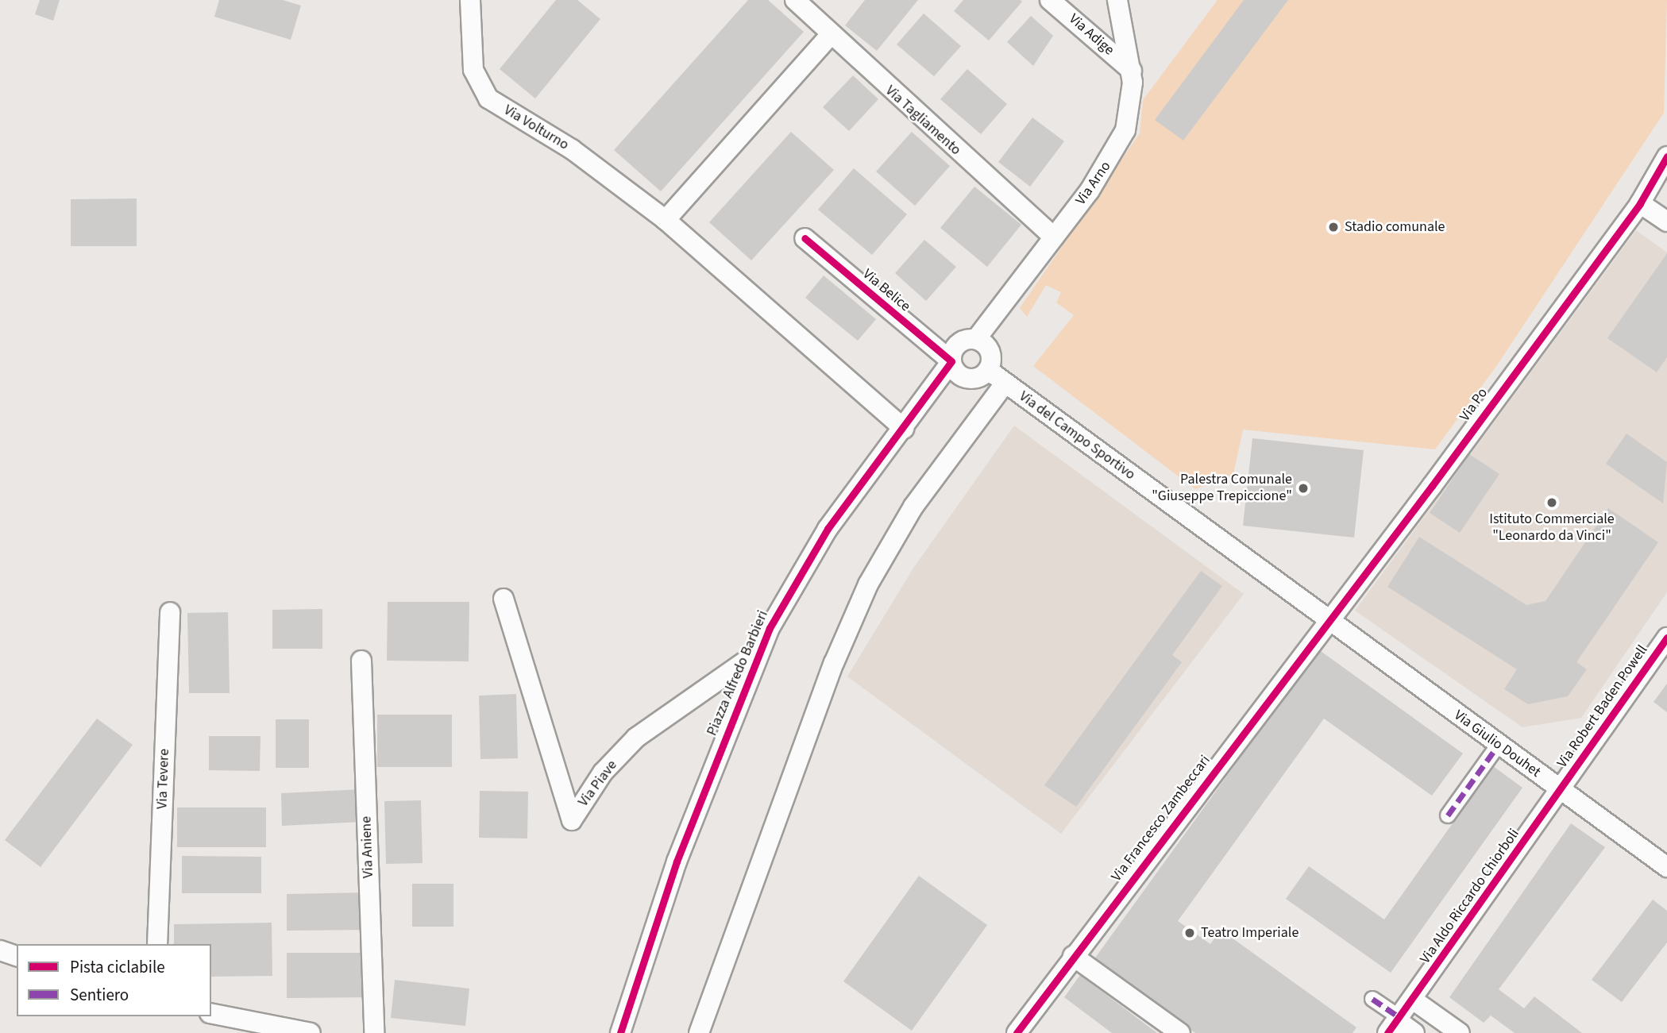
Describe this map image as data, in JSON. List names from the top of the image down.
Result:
{
  "streets": {
    "street": [
      "Via Adige",
      "Via Tagliamento",
      "Via Volturno",
      "Via Arno",
      "Via Belice",
      "Via Po",
      "Via del Campo Sportivo",
      "Piazza Alfredo Barbieri",
      "Via Robert Baden Powell",
      "Via Giulio Douhet",
      "Via Tevere",
      "Via Piave",
      "Via Francesco Zambeccari",
      "Via Aniene",
      "Via Aldo Riccardo Chiorboli"
    ]
  },
  "crossings": [
    ["Via Adige", "Via Arno"],
    ["Via Tagliamento", "Via Arno"],
    ["Via Volturno", "Piazza Alfredo Barbieri"],
    ["Via Arno", "Via Belice"],
    ["Via Arno", "Via del Campo Sportivo"],
    ["Via Arno", "Piazza Alfredo Barbieri"],
    ["Via Belice", "Via del Campo Sportivo"],
    ["Via Belice", "Piazza Alfredo Barbieri"],
    ["Via Po", "Via del Campo Sportivo"],
    ["Via Po", "Via Giulio Douhet"],
    ["Via Po", "Via Francesco Zambeccari"],
    ["Via del Campo Sportivo", "Piazza Alfredo Barbieri"],
    ["Via del Campo Sportivo", "Via Giulio Douhet"],
    ["Via del Campo Sportivo", "Via Francesco Zambeccari"],
    ["Piazza Alfredo Barbieri", "Via Piave"],
    ["Via Robert Baden Powell", "Via Giulio Douhet"],
    ["Via Robert Baden Powell", "Via Aldo Riccardo Chiorboli"],
    ["Via Giulio Douhet", "Via Francesco Zambeccari"],
    ["Via Giulio Douhet", "Via Aldo Riccardo Chiorboli"]
  ],
  "places": [
    "Stadio comunale",
    "Palestra Comunale \"Giuseppe Trepiccione\"",
    "Istituto Commerciale \"Leonardo da Vinci\"",
    "Teatro Imperiale"
  ],
  "legend": ["Pista ciclabile", "Sentiero"]
}
